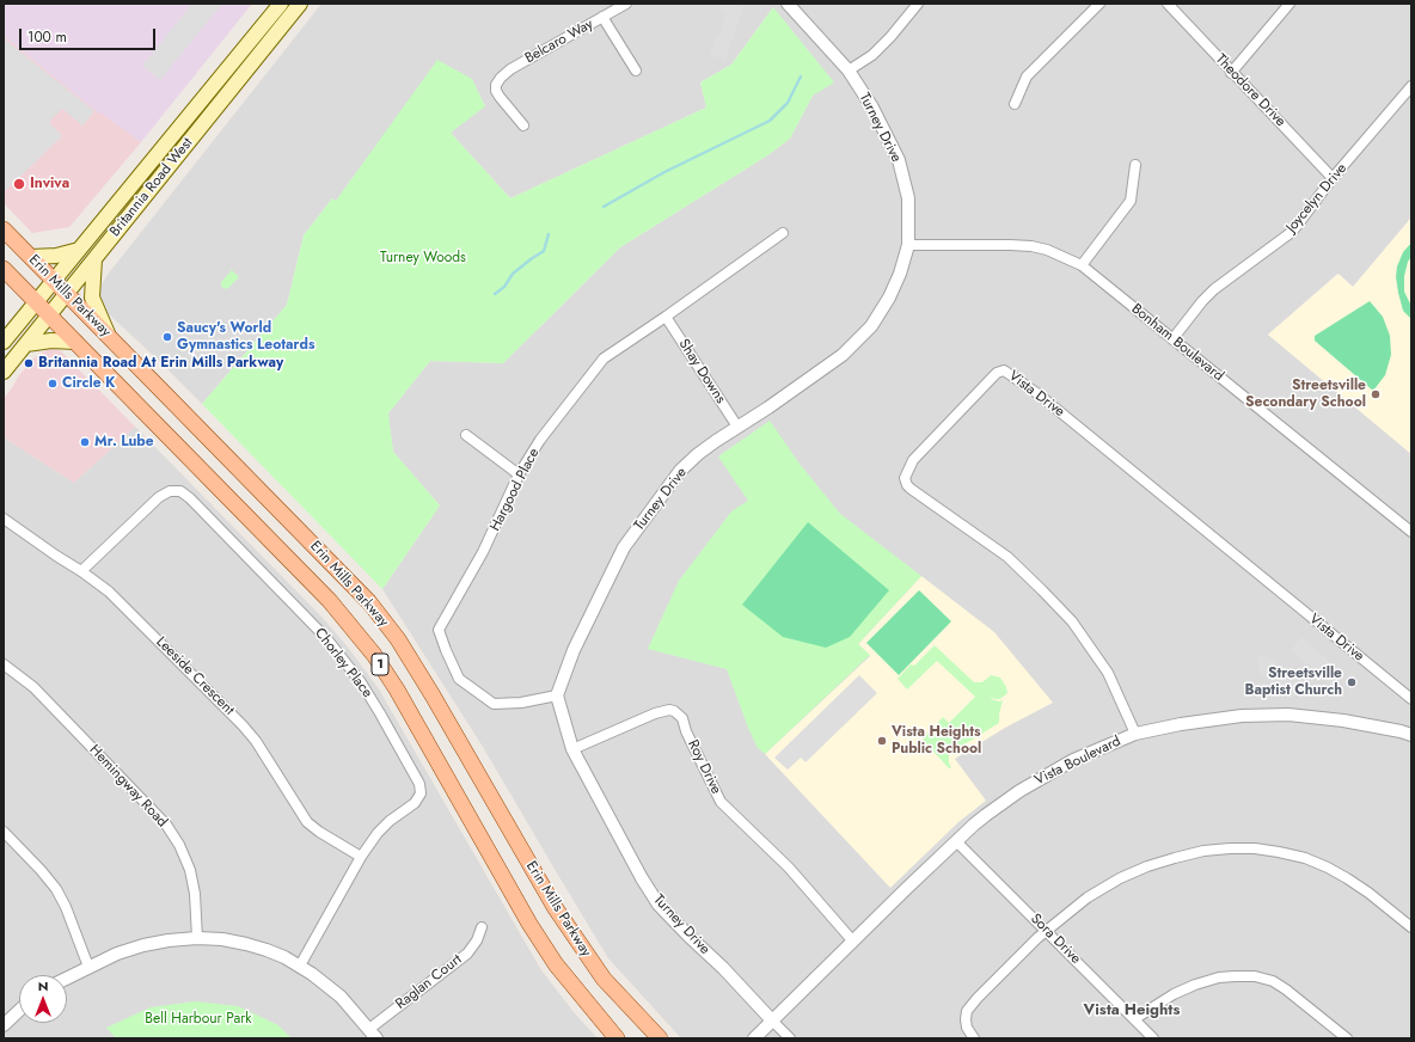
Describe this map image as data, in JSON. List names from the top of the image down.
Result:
{
  "streets": {
    "main road": ["Britannia Road West", "Erin Mills Parkway", "1"],
    "street": [
      "Belcaro Way",
      "Theodore Drive",
      "Turney Drive",
      "Joycelyn Drive",
      "Bonham Boulevard",
      "Shay Downs",
      "Vista Drive",
      "Hargood Place",
      "Chorley Place",
      "Leeside Crescent",
      "Vista Boulevard",
      "Roy Drive",
      "Hemingway Road",
      "Sora Drive",
      "Raglan Court"
    ]
  },
  "crossings": [
    ["Theodore Drive", "Joycelyn Drive"],
    ["Turney Drive", "Bonham Boulevard"],
    ["Turney Drive", "Shay Downs"],
    ["Turney Drive", "Hargood Place"],
    ["Turney Drive", "Vista Boulevard"],
    ["Turney Drive", "Roy Drive"],
    ["Britannia Road West", "Erin Mills Parkway"],
    ["Joycelyn Drive", "Bonham Boulevard"],
    ["Shay Downs", "Hargood Place"],
    ["Vista Drive", "Vista Boulevard"],
    ["Chorley Place", "Leeside Crescent"],
    ["Vista Boulevard", "Roy Drive"],
    ["Vista Boulevard", "Sora Drive"]
  ],
  "districts": ["Vista Heights"],
  "parks": ["Turney Woods", "Bell Harbour Park"],
  "places": [
    "Inviva",
    "Saucy's World Gymnastics Leotards",
    "Britannia Road At Erin Mills Parkway",
    "Circle K",
    "Streetsville Secondary School",
    "Mr. Lube",
    "Streetsville Baptist Church",
    "Vista Heights Public School"
  ],
  "scale_bar": "100 m",
  "north": "top"
}
